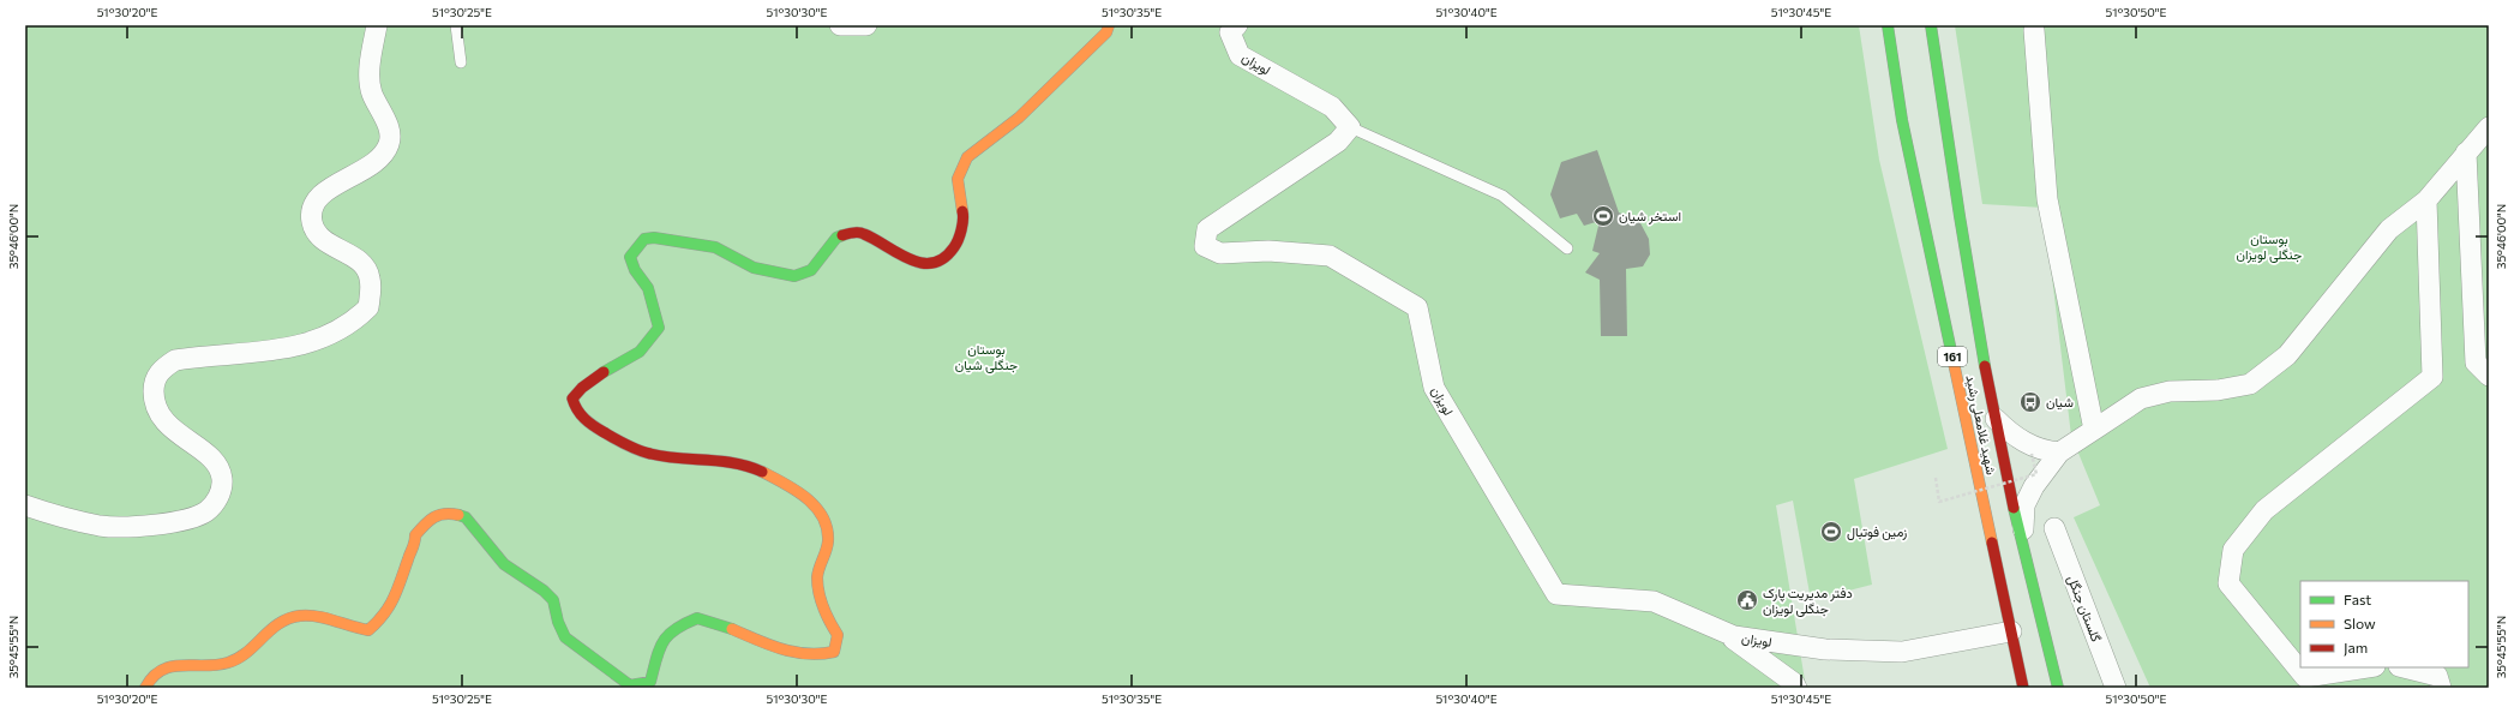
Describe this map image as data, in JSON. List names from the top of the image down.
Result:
{
  "streets": {
    "street": [
      "لویزان",
      "161",
      "شهید غلامعلی رشید",
      "گلستان جنگل"
    ]
  },
  "crossings": [
    ["لویزان", "شهید غلامعلی رشید"]
  ],
  "parks": ["بوستان جنگلی لویزان", "بوستان جنگلی شیان"],
  "places": {
    "sports": ["استخر شیان", "زمین فوتبال"],
    "bus stop": ["شیان"],
    "public building": ["دفتر مدیریت پارک جنگلی لویزان"]
  },
  "legend": ["Fast", "Slow", "Jam"],
  "coordinates": [
    "51°30'20\"E",
    "51°30'25\"E",
    "51°30'30\"E",
    "51°30'35\"E",
    "51°30'40\"E",
    "51°30'45\"E",
    "51°30'50\"E",
    "35°46'00\"N",
    "35°45'55\"N"
  ]
}
